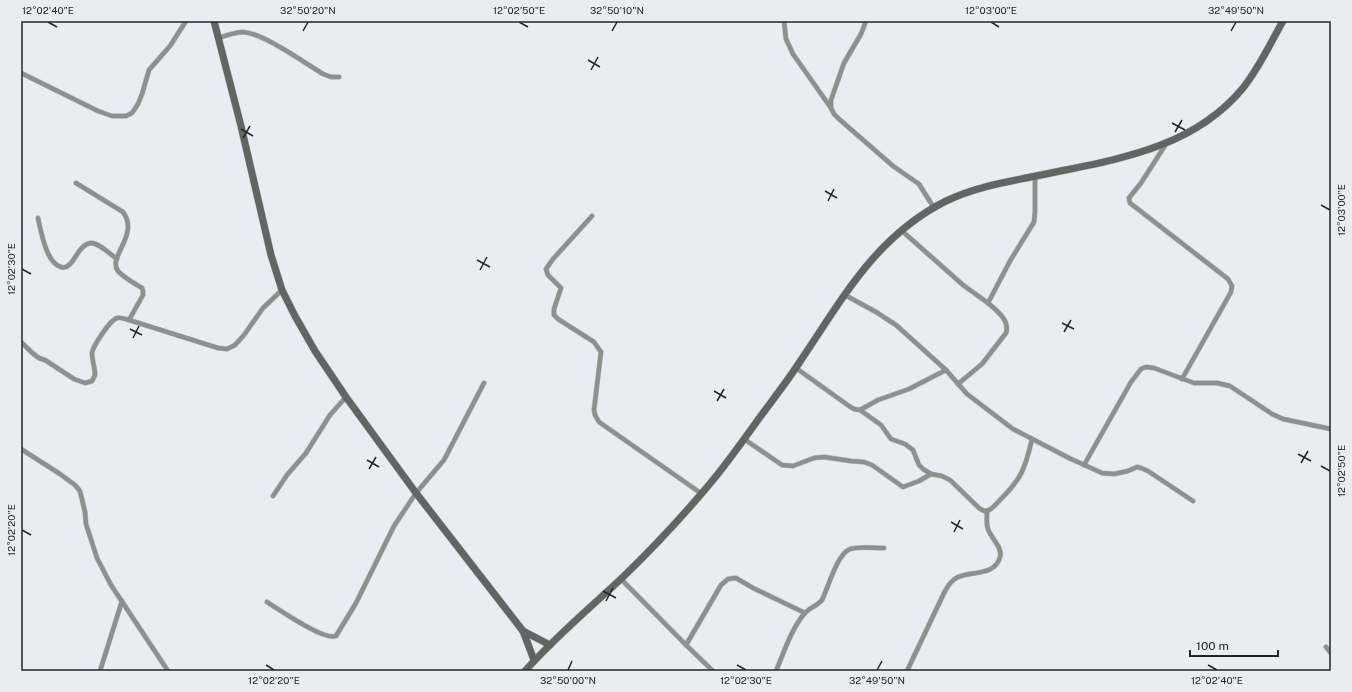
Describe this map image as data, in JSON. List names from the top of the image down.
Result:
{
  "scale_bar": "100 m",
  "coordinates": [
    "12°02'40\"E",
    "32°50'20\"N",
    "12°02'50\"E",
    "32°50'10\"N",
    "12°03'00\"E",
    "32°49'50\"N",
    "12°02'30\"E",
    "12°02'20\"E",
    "32°50'00\"N"
  ]
}
